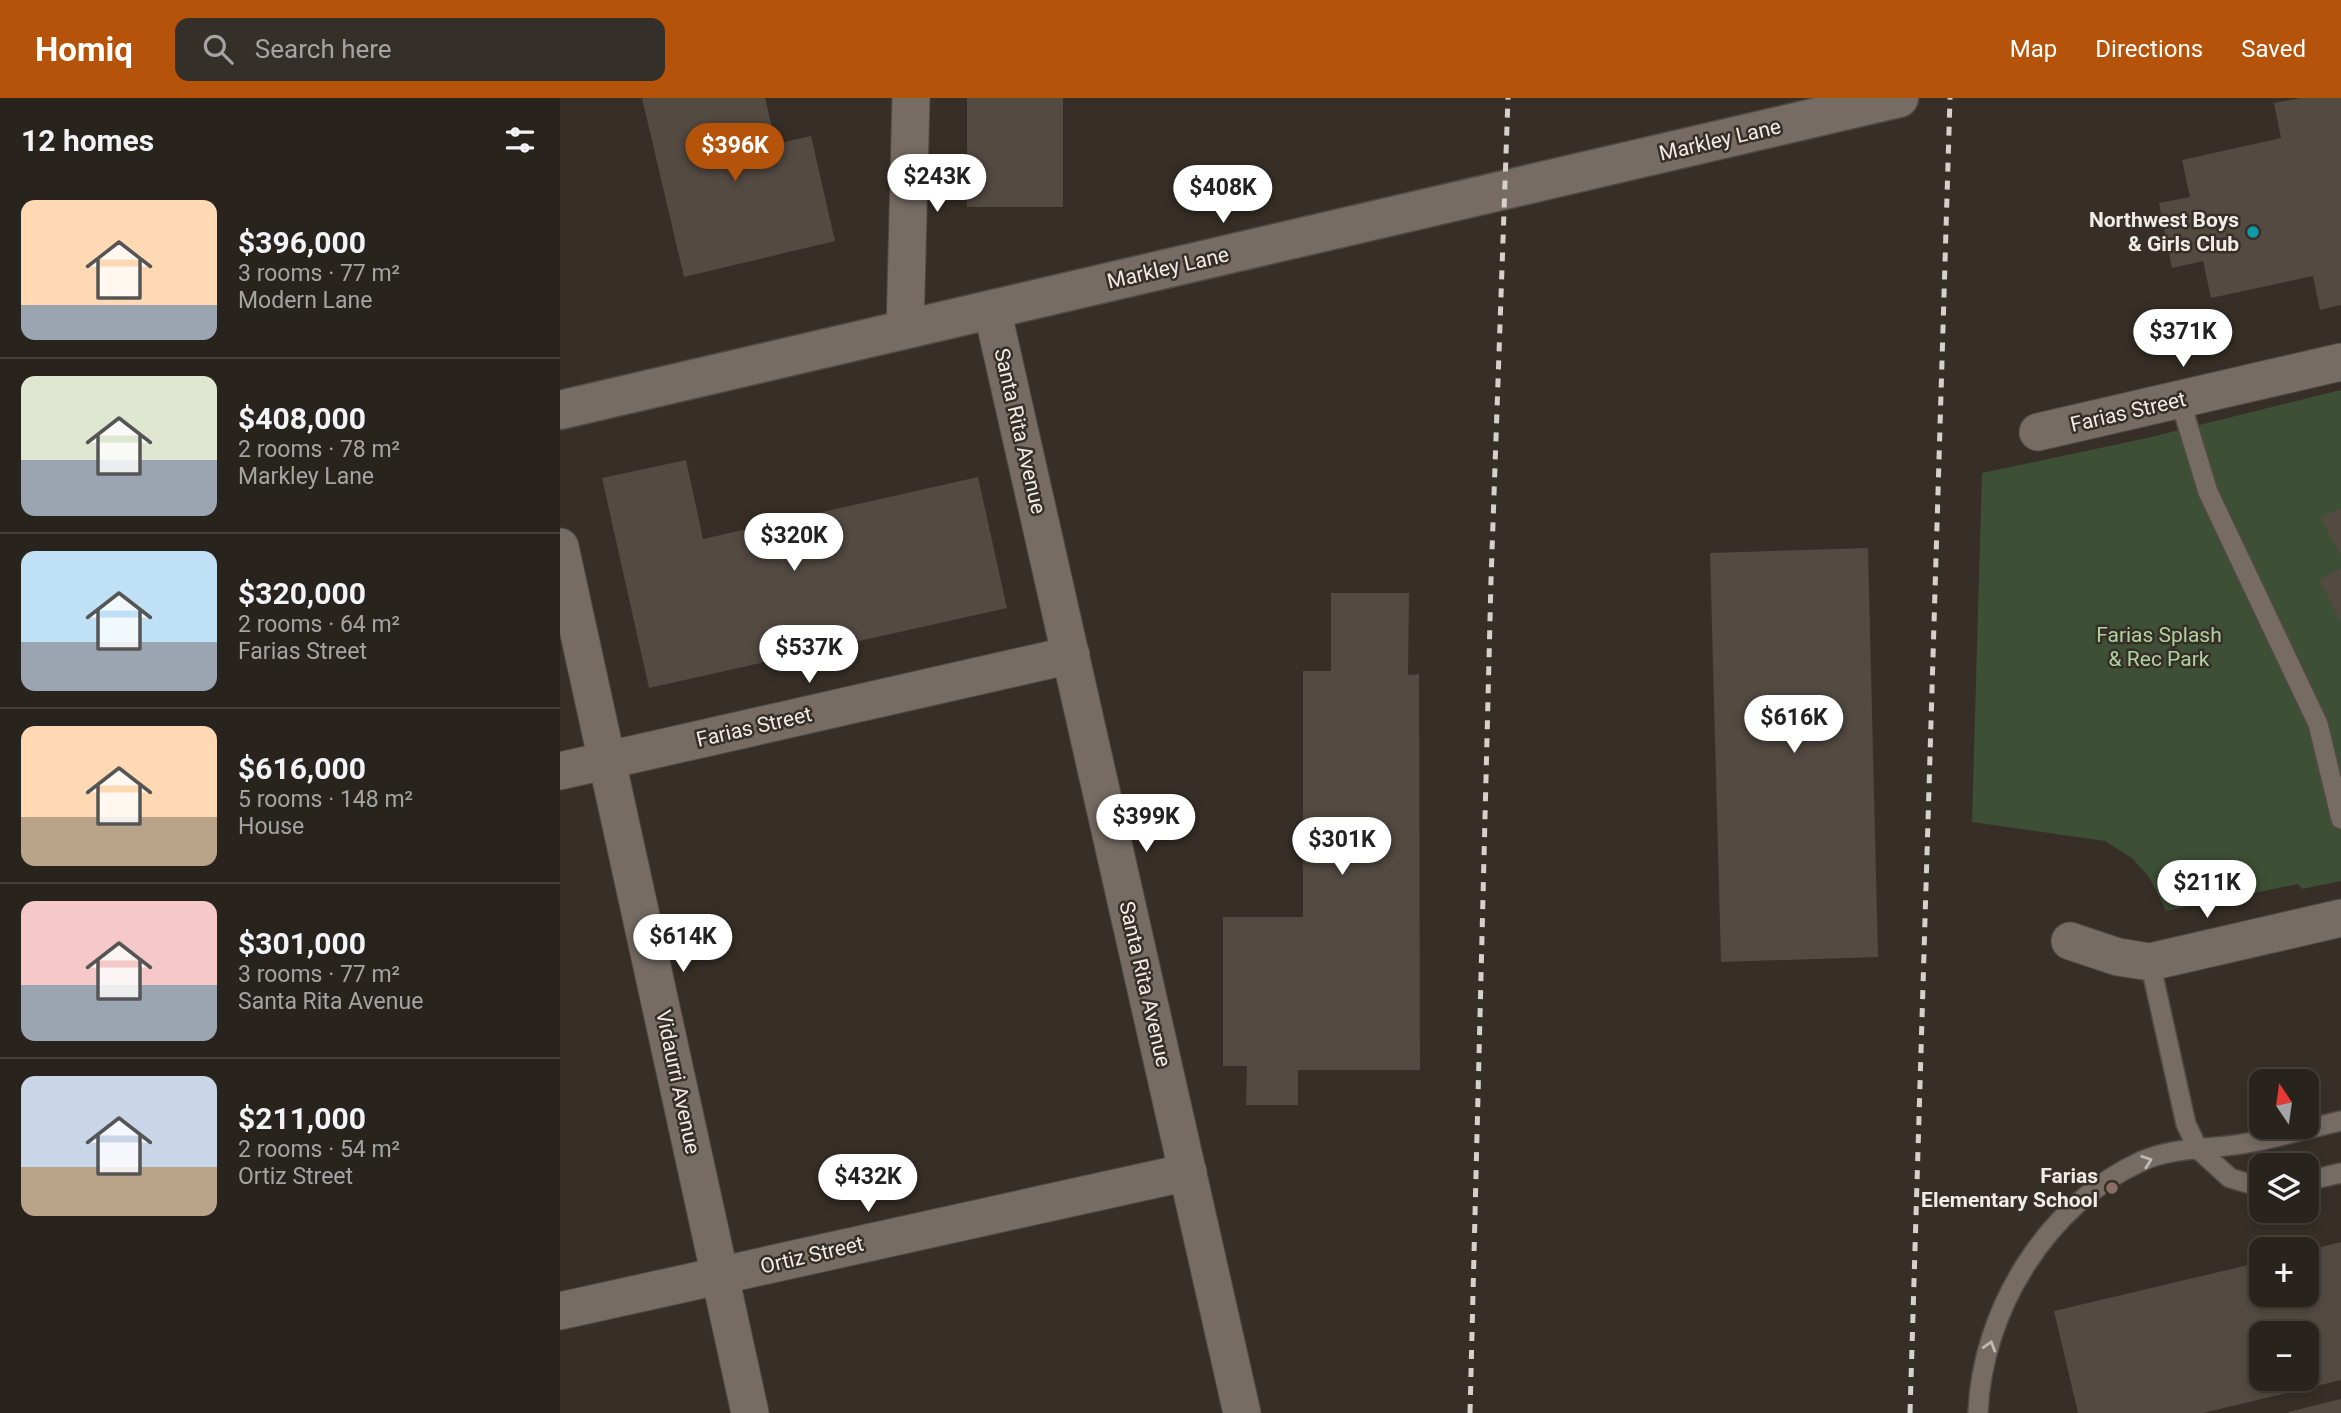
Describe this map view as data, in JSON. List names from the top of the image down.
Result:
{
  "streets": {
    "street": [
      "Markley Lane",
      "Farias Street",
      "Santa Rita Avenue",
      "Vidaurri Avenue",
      "Ortiz Street"
    ]
  },
  "crossings": [
    ["Markley Lane", "Santa Rita Avenue"],
    ["Farias Street", "Santa Rita Avenue"],
    ["Farias Street", "Vidaurri Avenue"],
    ["Santa Rita Avenue", "Ortiz Street"],
    ["Vidaurri Avenue", "Ortiz Street"]
  ],
  "parks": ["Farias Splash & Rec Park"],
  "places": ["Northwest Boys & Girls Club", "Farias Elementary School"],
  "north": "top",
  "page": {
    "header": "Homiq",
    "search": "Search here",
    "nav": ["Map", "Directions", "Saved"],
    "heading": "12 homes",
    "price": [
      "$396K",
      "$243K",
      "$408K",
      "$371K",
      "$320K",
      "$537K",
      "$616K",
      "$399K",
      "$301K",
      "$211K",
      "$614K",
      "$432K"
    ],
    "list": [
      {
        "name": "$396,000",
        "note": "3 rooms · 77 m² · Modern Lane"
      },
      {
        "name": "$408,000",
        "note": "2 rooms · 78 m² · Markley Lane"
      },
      {
        "name": "$320,000",
        "note": "2 rooms · 64 m² · Farias Street"
      },
      {
        "name": "$616,000",
        "note": "5 rooms · 148 m² · House"
      },
      {
        "name": "$301,000",
        "note": "3 rooms · 77 m² · Santa Rita Avenue"
      },
      {
        "name": "$211,000",
        "note": "2 rooms · 54 m² · Ortiz Street"
      }
    ],
    "map_buttons": ["+", "−"]
  }
}
